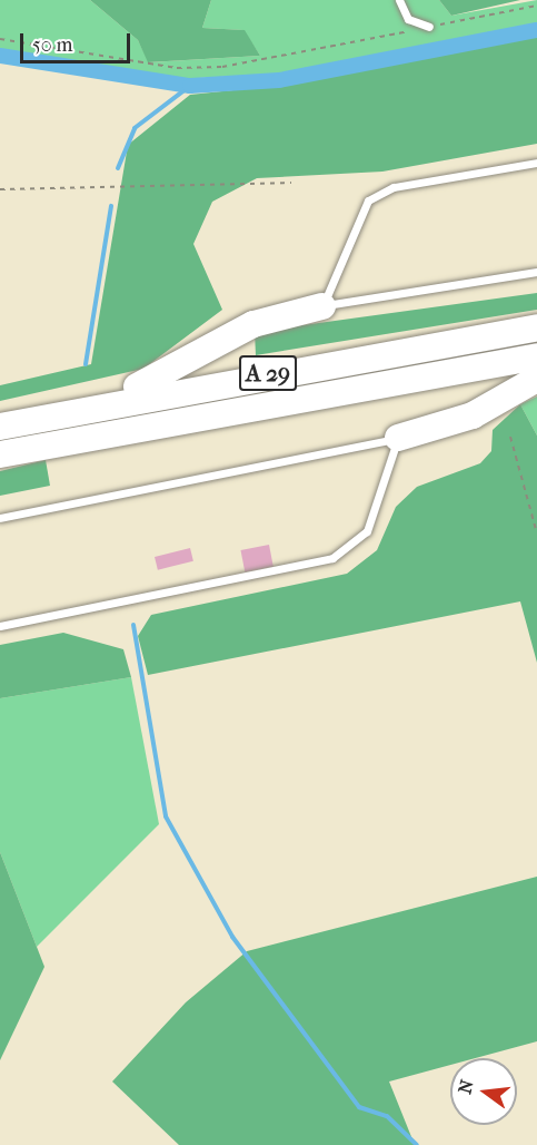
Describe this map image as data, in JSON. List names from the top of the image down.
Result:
{
  "streets": {
    "highway": ["A 29"]
  },
  "scale_bar": "50 m",
  "north": "left"
}
